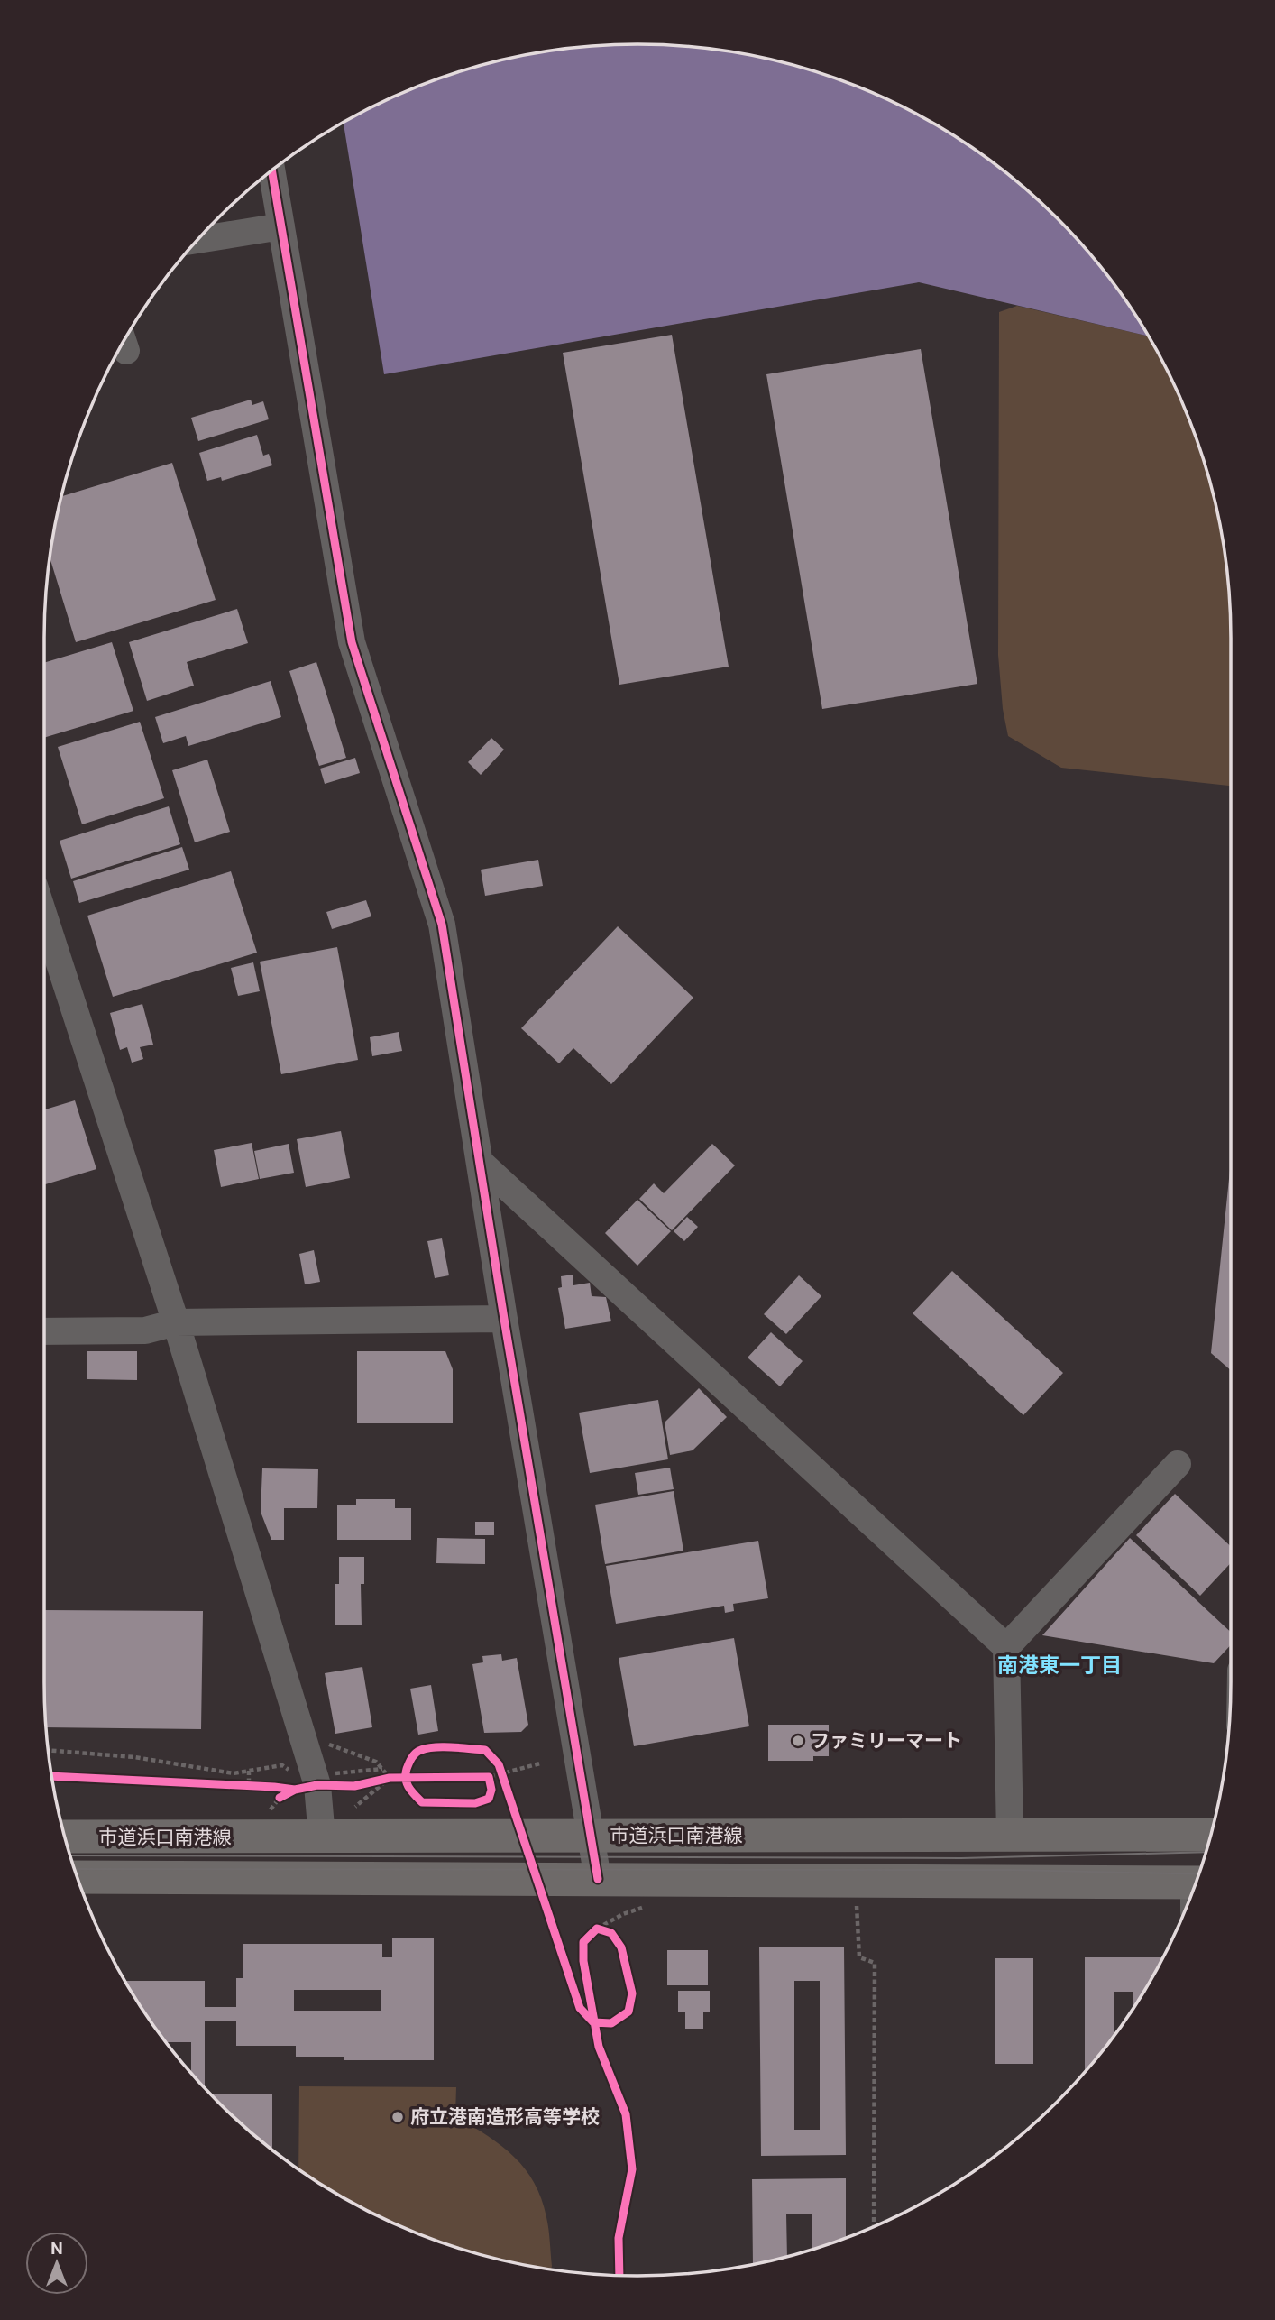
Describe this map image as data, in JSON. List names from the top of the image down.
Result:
{
  "streets": {
    "main road": ["市道浜口南港線"]
  },
  "districts": ["南港東一丁目"],
  "places": ["ファミリーマート", "府立港南造形高等学校"],
  "north": "top"
}
